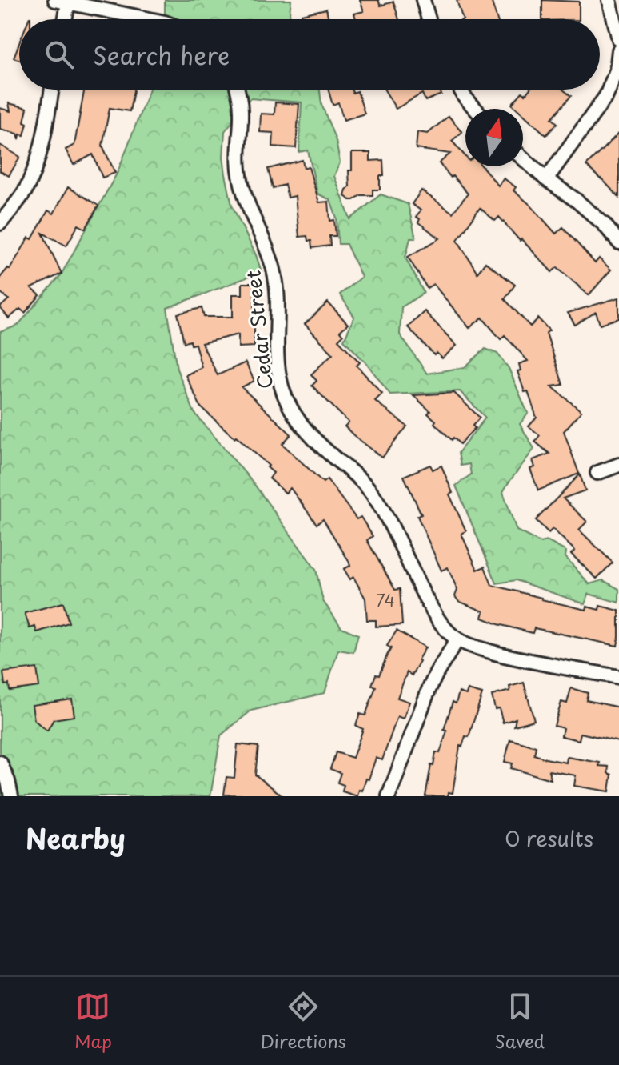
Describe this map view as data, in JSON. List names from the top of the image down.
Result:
{
  "streets": {
    "street": ["Cedar Street"]
  },
  "house_numbers": ["74"],
  "north": "top",
  "page": {
    "search": "Search here",
    "heading": ["Nearby", "0 results"],
    "nav": ["Map", "Directions", "Saved"]
  }
}
